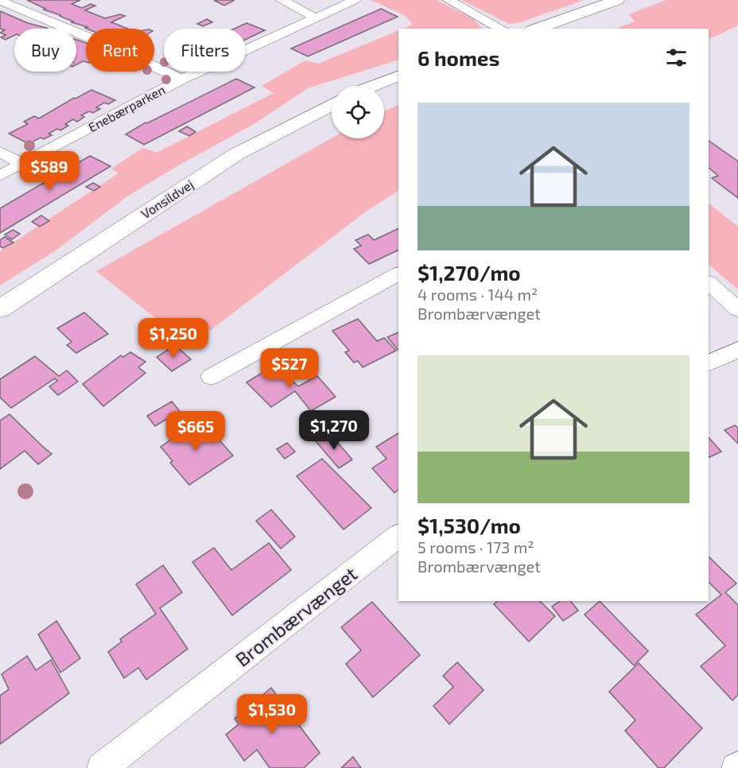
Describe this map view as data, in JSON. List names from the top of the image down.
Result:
{
  "streets": {
    "main road": ["Vonsildvej"],
    "street": ["Enebærparken", "Brombærvænget"]
  },
  "page": {
    "chip": ["Buy", "Rent", "Filters"],
    "heading": "6 homes",
    "list": [
      {
        "name": "$1,270/mo",
        "note": "4 rooms · 144 m² · Brombærvænget"
      },
      {
        "name": "$1,530/mo",
        "note": "5 rooms · 173 m² · Brombærvænget"
      }
    ],
    "price": [
      "$589",
      "$1,250",
      "$527",
      "$1,270",
      "$665",
      "$1,530"
    ]
  }
}
